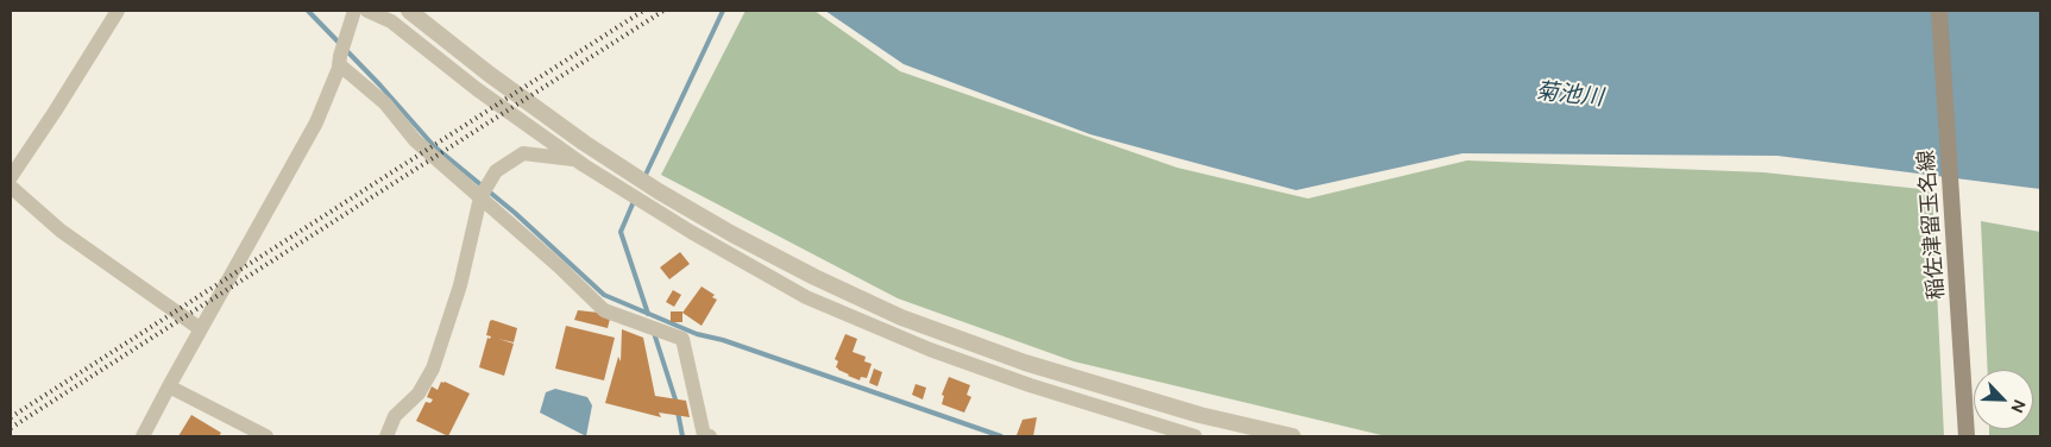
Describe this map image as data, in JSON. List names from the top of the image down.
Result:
{
  "streets": {
    "main road": ["稲佐津留玉名線"]
  },
  "water": ["菊池川"],
  "north": "bottom right"
}
